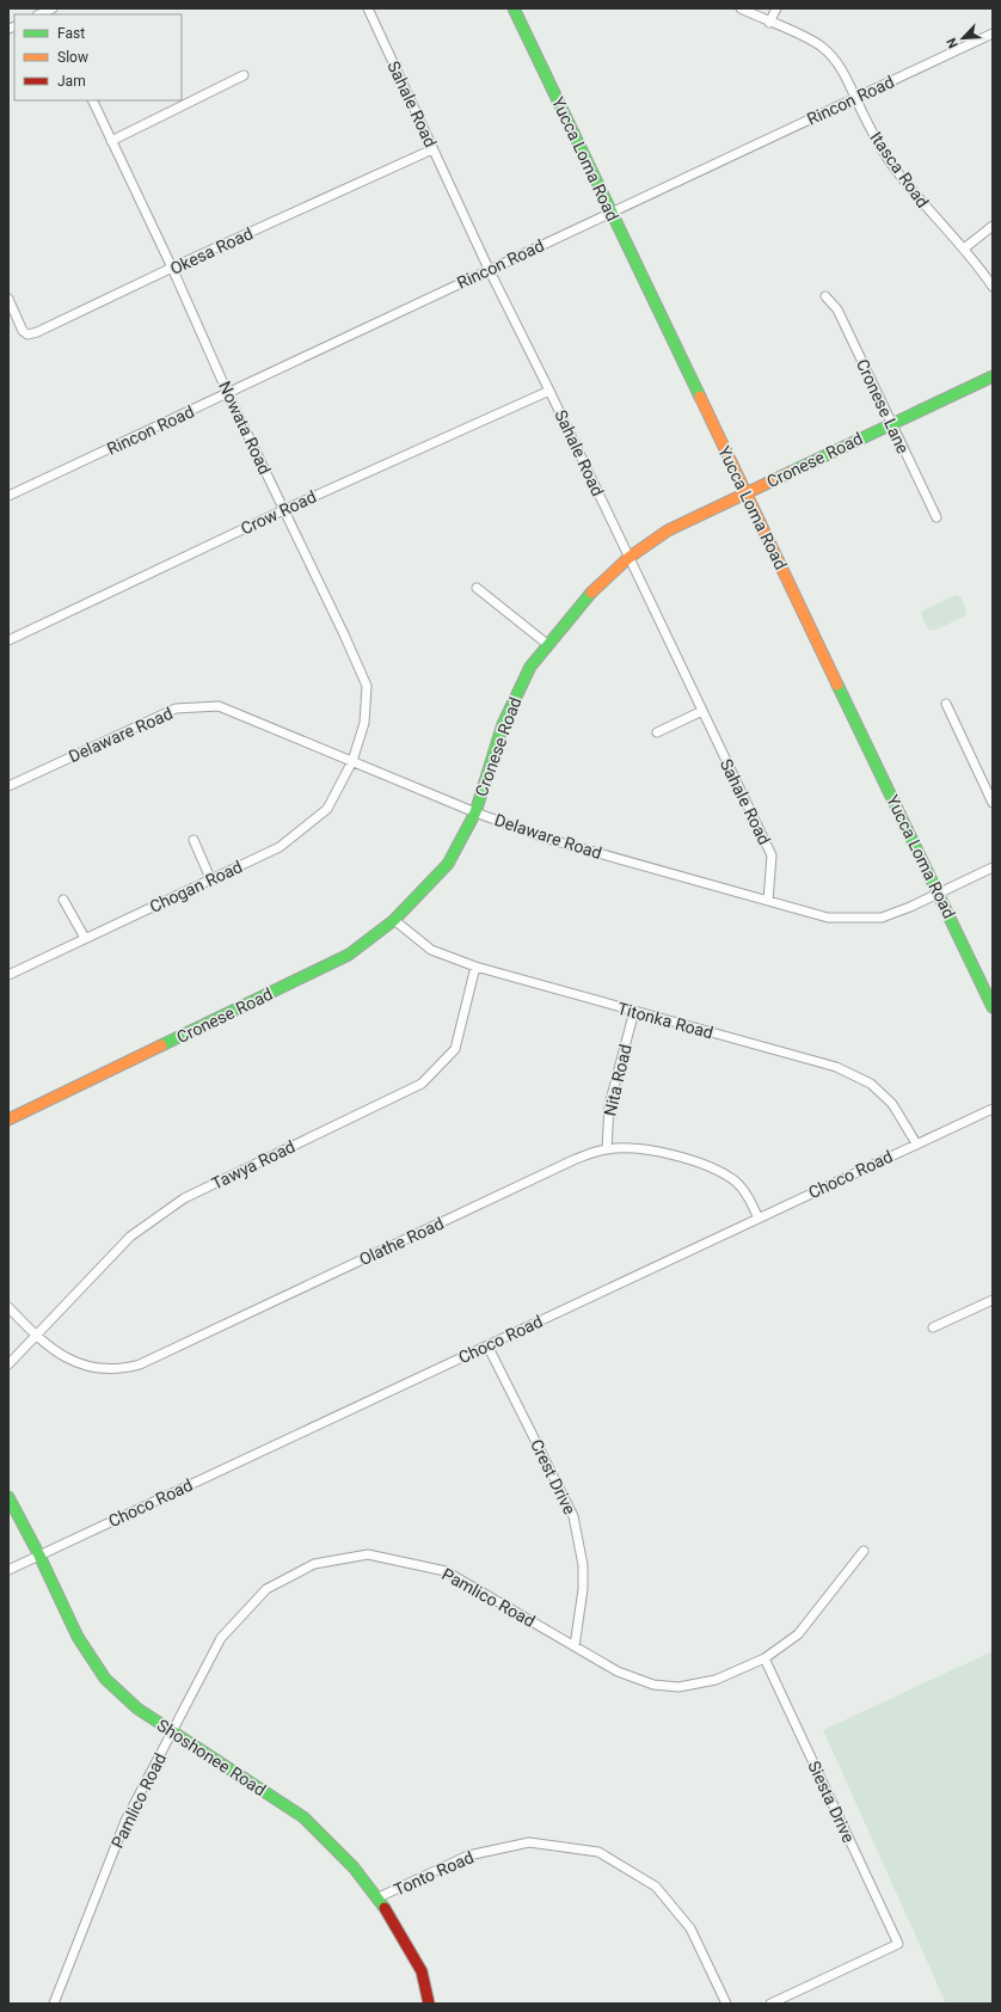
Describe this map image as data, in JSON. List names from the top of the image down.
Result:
{
  "streets": {
    "street": [
      "Rincon Road",
      "Sahale Road",
      "Yucca Loma Road",
      "Itasca Road",
      "Okesa Road",
      "Cronese Lane",
      "Nowata Road",
      "Cronese Road",
      "Crow Road",
      "Delaware Road",
      "Chogan Road",
      "Titonka Road",
      "Nita Road",
      "Tawya Road",
      "Choco Road",
      "Olathe Road",
      "Crest Drive",
      "Pamlico Road",
      "Shoshonee Road",
      "Siesta Drive",
      "Tonto Road"
    ]
  },
  "crossings": [
    ["Rincon Road", "Sahale Road"],
    ["Rincon Road", "Yucca Loma Road"],
    ["Rincon Road", "Itasca Road"],
    ["Rincon Road", "Nowata Road"],
    ["Sahale Road", "Okesa Road"],
    ["Sahale Road", "Cronese Road"],
    ["Sahale Road", "Crow Road"],
    ["Sahale Road", "Delaware Road"],
    ["Yucca Loma Road", "Cronese Road"],
    ["Yucca Loma Road", "Delaware Road"],
    ["Okesa Road", "Nowata Road"],
    ["Cronese Lane", "Cronese Road"],
    ["Nowata Road", "Crow Road"],
    ["Nowata Road", "Delaware Road"],
    ["Nowata Road", "Chogan Road"],
    ["Cronese Road", "Delaware Road"],
    ["Cronese Road", "Titonka Road"],
    ["Delaware Road", "Chogan Road"],
    ["Titonka Road", "Nita Road"],
    ["Titonka Road", "Tawya Road"],
    ["Titonka Road", "Choco Road"],
    ["Nita Road", "Olathe Road"],
    ["Tawya Road", "Olathe Road"],
    ["Choco Road", "Olathe Road"],
    ["Choco Road", "Crest Drive"],
    ["Choco Road", "Shoshonee Road"],
    ["Crest Drive", "Pamlico Road"],
    ["Pamlico Road", "Shoshonee Road"],
    ["Pamlico Road", "Siesta Drive"],
    ["Shoshonee Road", "Tonto Road"]
  ],
  "legend": ["Fast", "Slow", "Jam"],
  "north": "bottom left"
}
